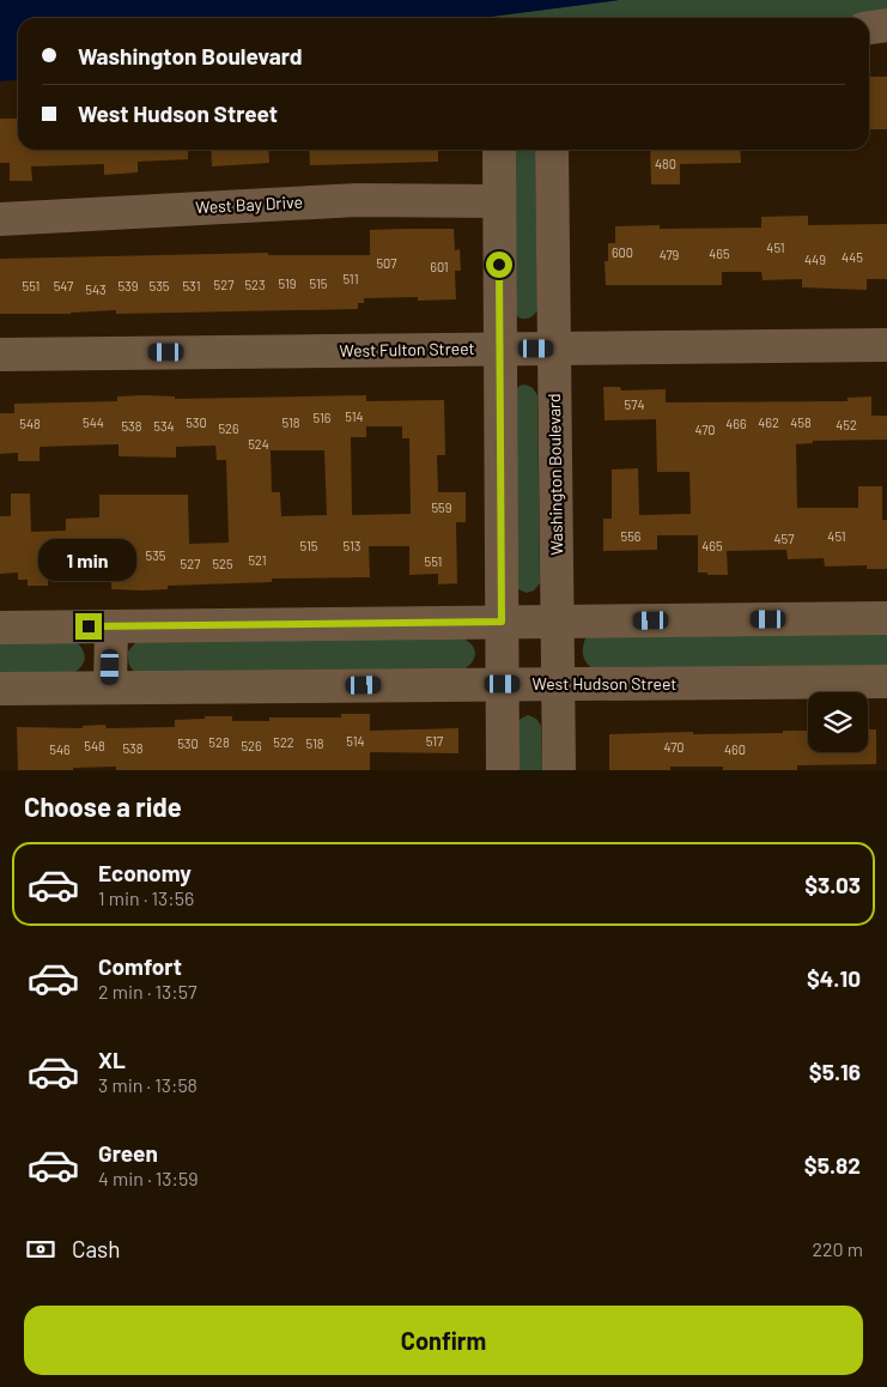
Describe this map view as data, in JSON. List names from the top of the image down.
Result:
{
  "streets": {
    "street": [
      "West Bay Drive",
      "West Fulton Street",
      "Washington Boulevard",
      "West Hudson Street"
    ]
  },
  "crossings": [
    ["West Fulton Street", "Washington Boulevard"],
    ["Washington Boulevard", "West Hudson Street"]
  ],
  "house_numbers": [
    "480",
    "451",
    "600",
    "465",
    "479",
    "445",
    "449",
    "507",
    "601",
    "511",
    "519",
    "515",
    "527",
    "523",
    "551",
    "547",
    "539",
    "535",
    "531",
    "543",
    "574",
    "514",
    "516",
    "544",
    "530",
    "518",
    "462",
    "458",
    "548",
    "466",
    "452",
    "538",
    "534",
    "526",
    "470",
    "524",
    "559",
    "556",
    "451",
    "457",
    "515",
    "513",
    "465",
    "535",
    "521",
    "551",
    "527",
    "525",
    "514",
    "517",
    "528",
    "522",
    "530",
    "518",
    "548",
    "526",
    "470",
    "538",
    "546",
    "460"
  ],
  "page": {
    "banner": ["Washington Boulevard", "West Hudson Street"],
    "bubble": "1 min",
    "heading": "Choose a ride",
    "list": [
      {
        "name": "Economy",
        "note": "1 min · 13:56",
        "value": "$3.03"
      },
      {
        "name": "Comfort",
        "note": "2 min · 13:57",
        "value": "$4.10"
      },
      {
        "name": "XL",
        "note": "3 min · 13:58",
        "value": "$5.16"
      },
      {
        "name": "Green",
        "note": "4 min · 13:59",
        "value": "$5.82"
      }
    ],
    "pay": ["Cash", "220 m"],
    "buttons": "Confirm"
  }
}
